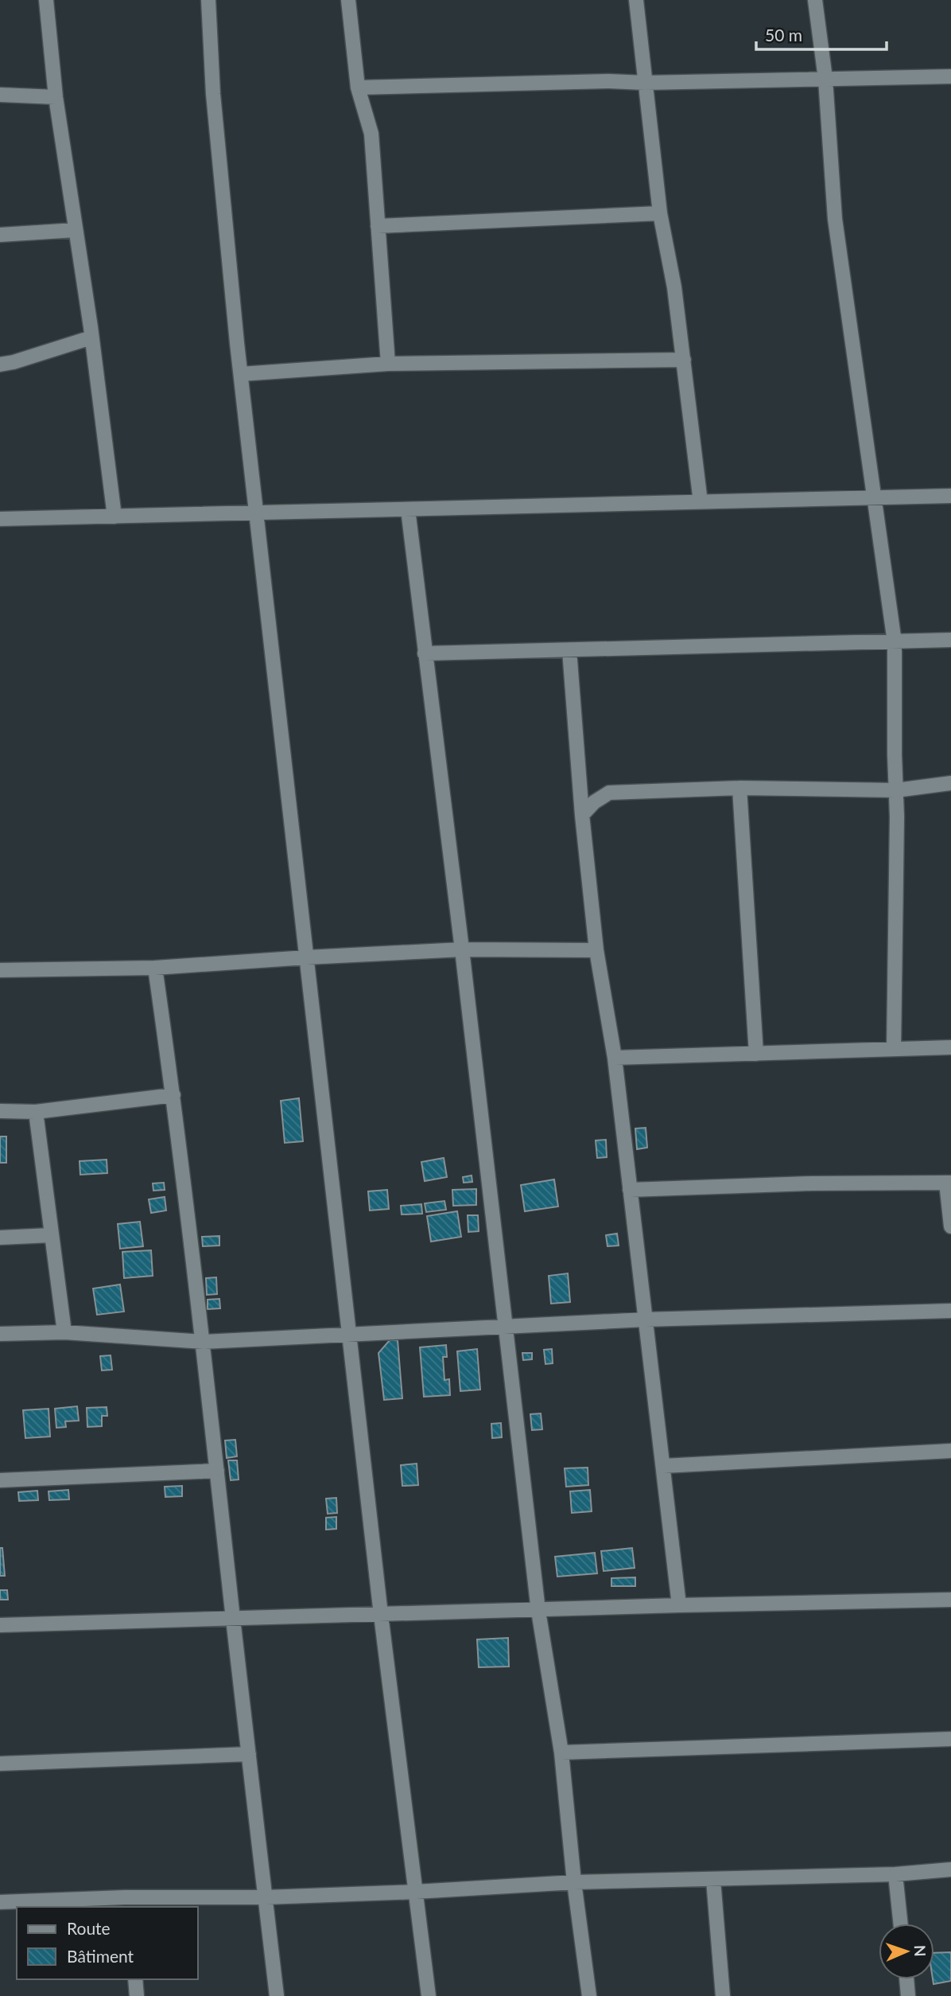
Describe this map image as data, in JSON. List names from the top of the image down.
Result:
{
  "legend": ["Route", "Bâtiment"],
  "scale_bar": "50 m",
  "north": "right"
}
